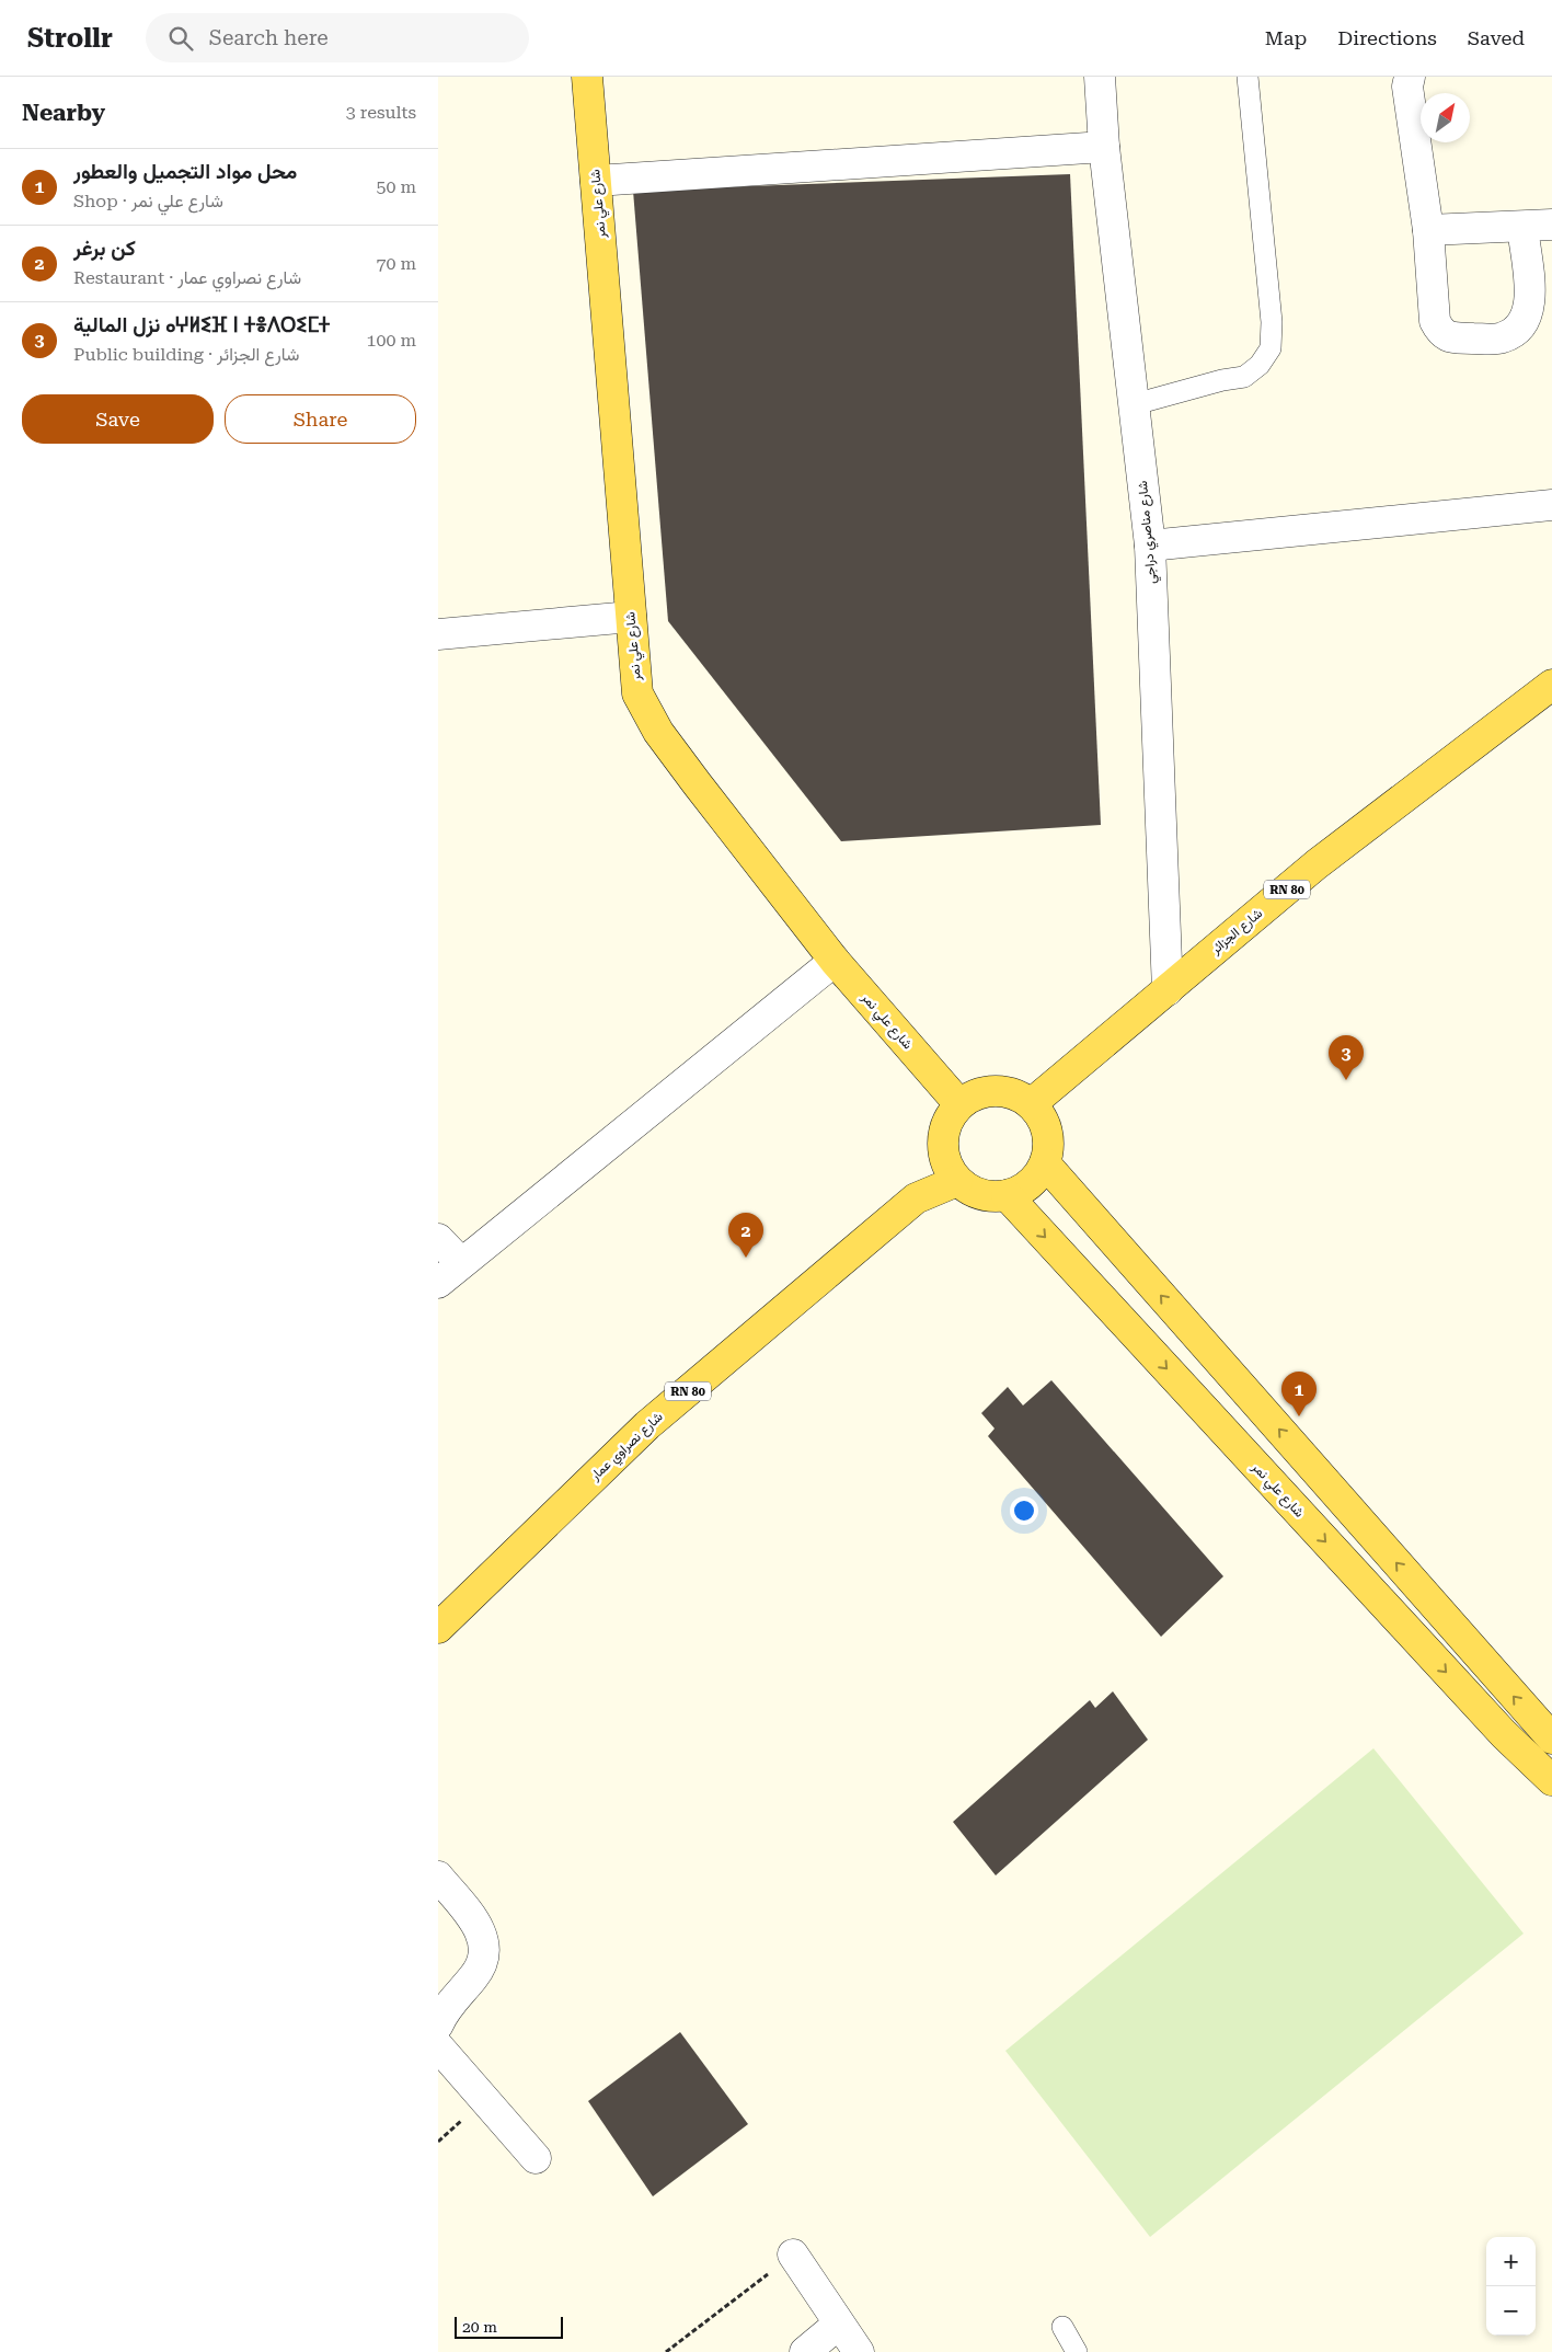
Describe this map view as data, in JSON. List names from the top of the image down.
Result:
{
  "streets": {
    "main road": [
      "شارع علي نمر",
      "RN 80",
      "شارع الجزائر",
      "شارع نصراوي عمار"
    ],
    "street": ["شارع مناصري دراجي"]
  },
  "crossings": [
    ["شارع علي نمر", "شارع الجزائر"],
    ["شارع علي نمر", "شارع نصراوي عمار"],
    ["شارع مناصري دراجي", "شارع الجزائر"],
    ["شارع الجزائر", "شارع نصراوي عمار"]
  ],
  "scale_bar": "20 m",
  "north": "top right",
  "page": {
    "header": "Strollr",
    "search": "Search here",
    "nav": ["Map", "Directions", "Saved"],
    "heading": ["Nearby", "3 results"],
    "list": [
      {
        "mark": "1",
        "name": "محل مواد التجميل والعطور",
        "note": "Shop · شارع علي نمر",
        "value": "50 m"
      },
      {
        "mark": "2",
        "name": "كن برغر",
        "note": "Restaurant · شارع نصراوي عمار",
        "value": "70 m"
      },
      {
        "mark": "3",
        "name": "نزل المالية ⴰⵖⵍⵉⴼ ⵏ ⵜⴻⴷⵔⵉⵎⵜ",
        "note": "Public building · شارع الجزائر",
        "value": "100 m"
      }
    ],
    "buttons": ["Save", "Share"],
    "pins": ["3", "2", "1"],
    "map_buttons": ["+", "−"],
    "scale": "20 m"
  }
}
